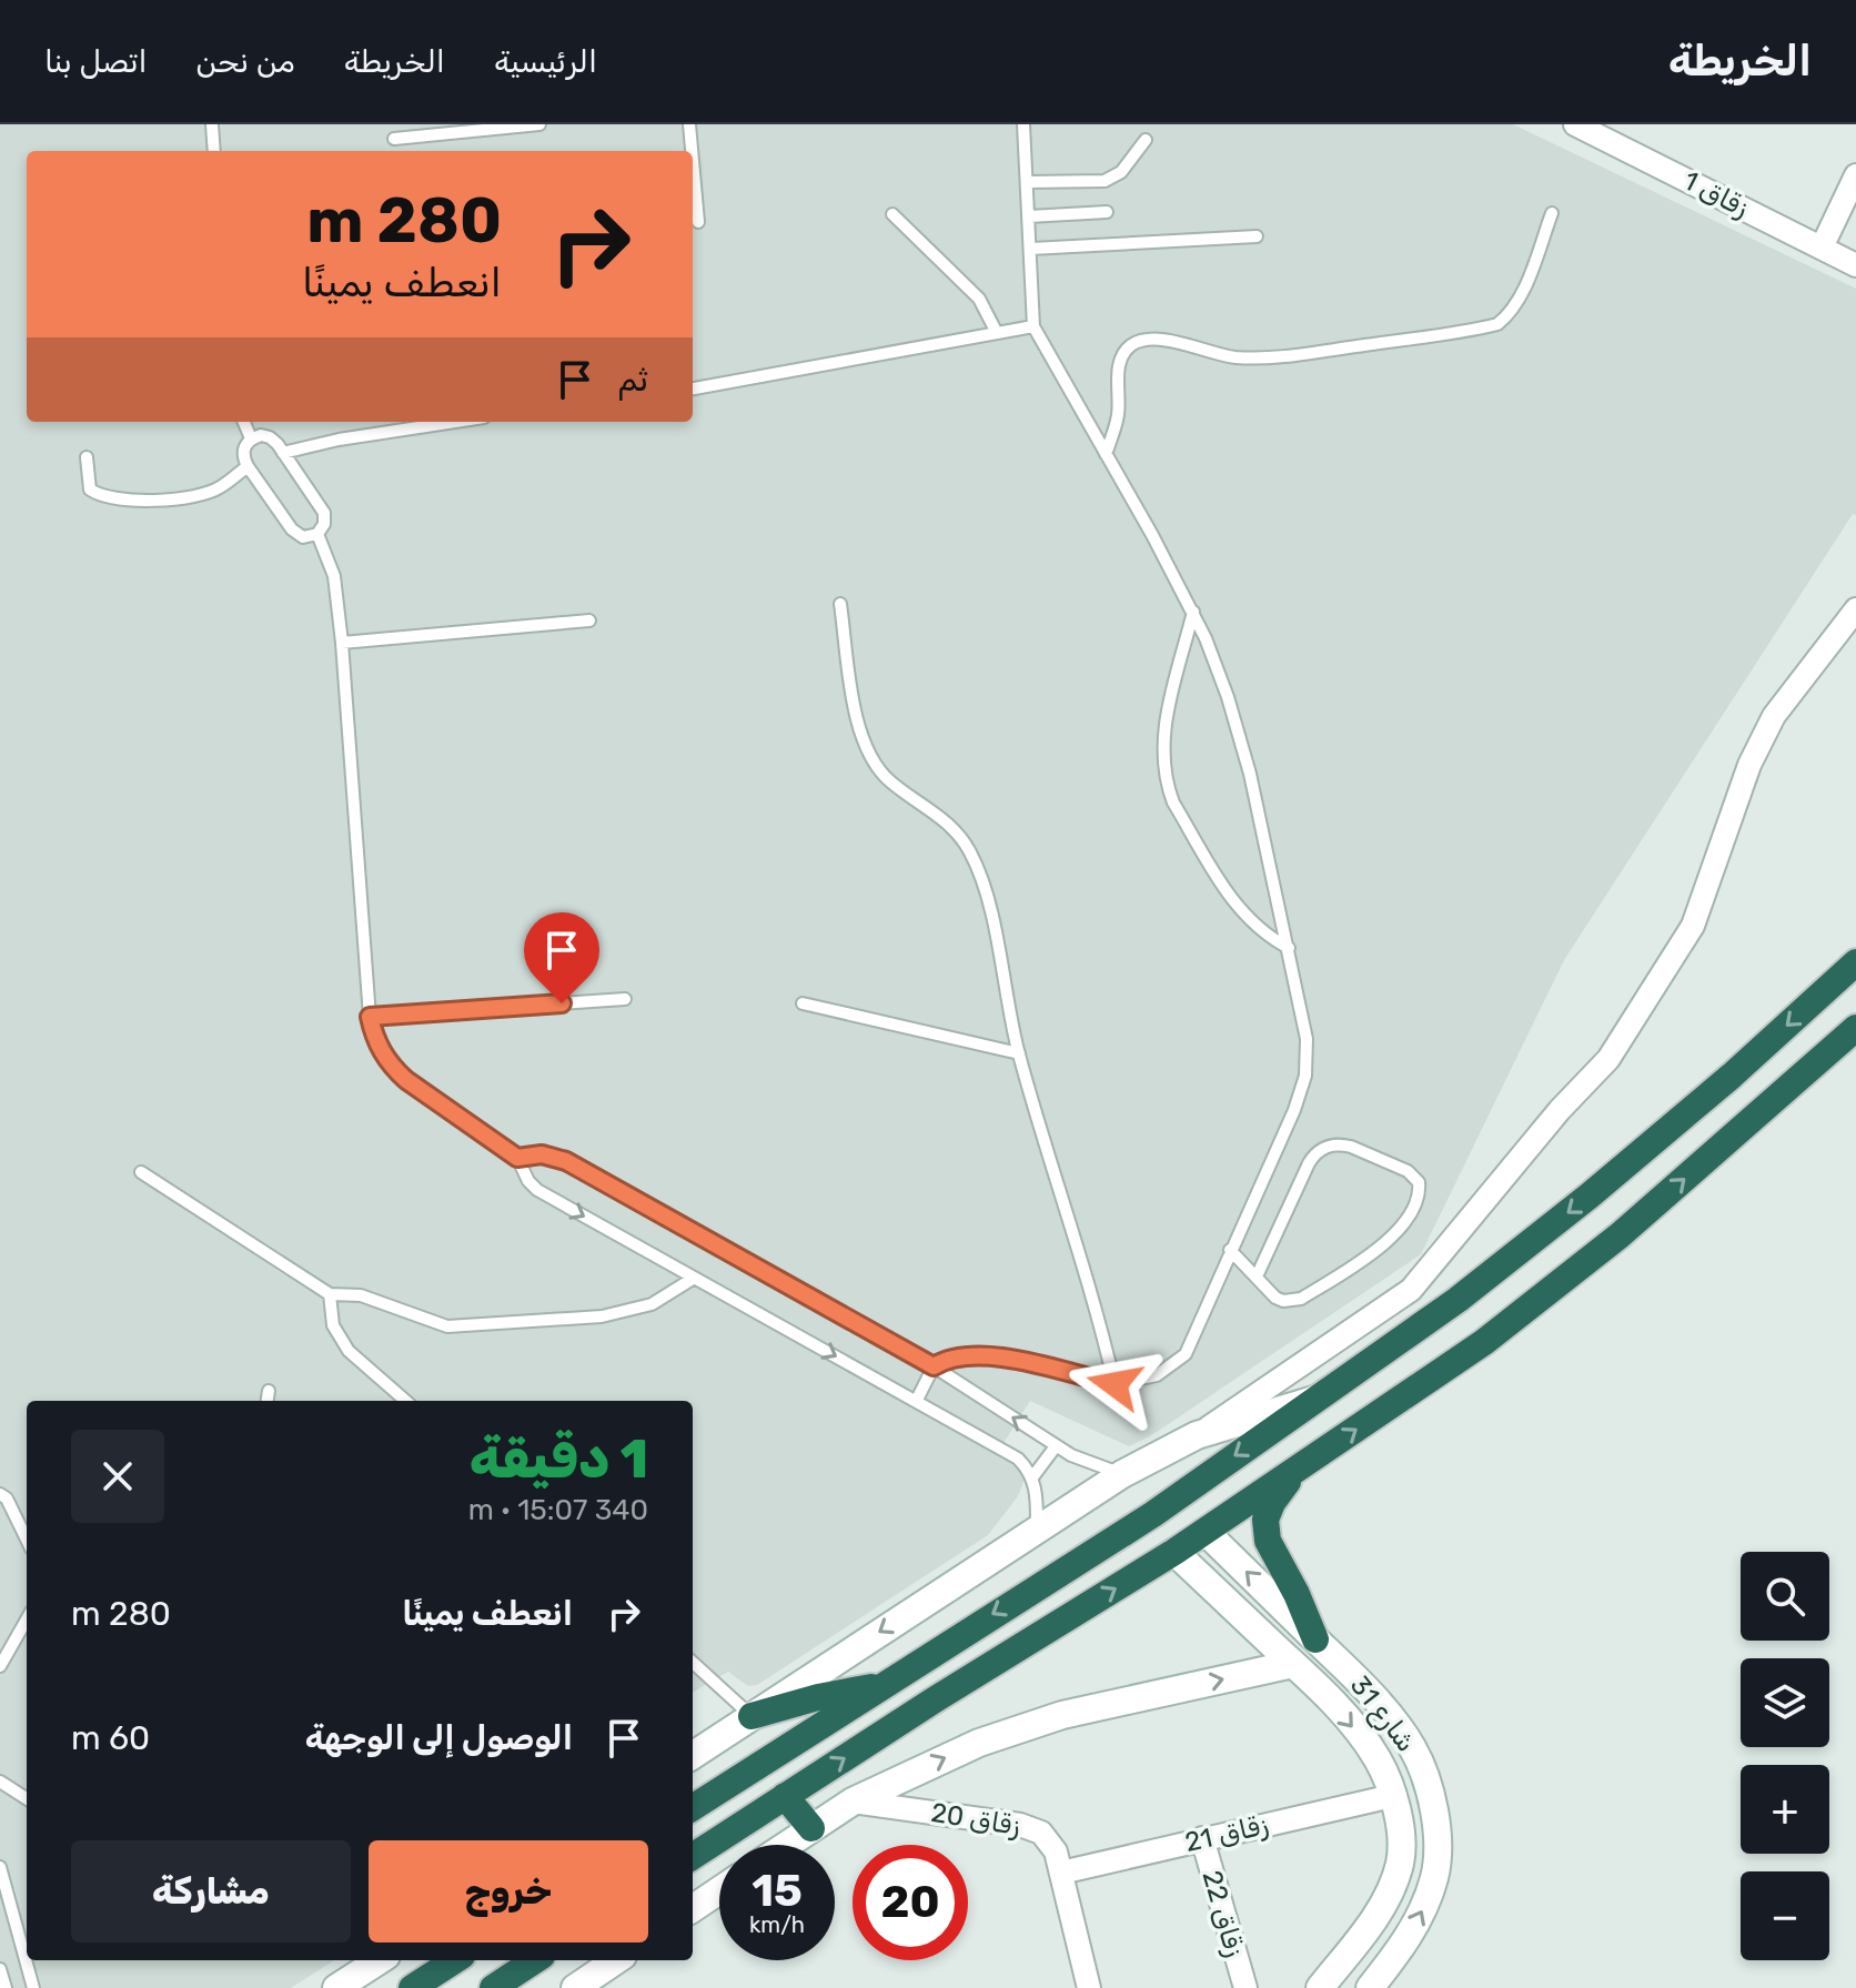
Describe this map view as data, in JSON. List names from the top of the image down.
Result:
{
  "streets": {
    "main road": ["شارع 31"],
    "street": [
      "زقاق 1",
      "زقاق 20",
      "زقاق 21",
      "زقاق 22"
    ]
  },
  "crossings": [
    ["شارع 31", "زقاق 21"],
    ["زقاق 20", "زقاق 21"],
    ["زقاق 21", "زقاق 22"]
  ],
  "page": {
    "header": "الخريطة",
    "nav": [
      "الرئيسية",
      "الخريطة",
      "من نحن",
      "اتصل بنا"
    ],
    "turn": ["280 m", "انعطف يمينًا"],
    "then": "ثم",
    "heading": ["1 دقيقة", "340 m · 15:07"],
    "map_buttons": ["+", "−"],
    "list": [
      {
        "name": "انعطف يمينًا",
        "value": "280 m"
      },
      {
        "name": "الوصول إلى الوجهة",
        "value": "60 m"
      }
    ],
    "buttons": ["خروج", "مشاركة"],
    "speed": "15 km/h",
    "limit": "20"
  }
}
